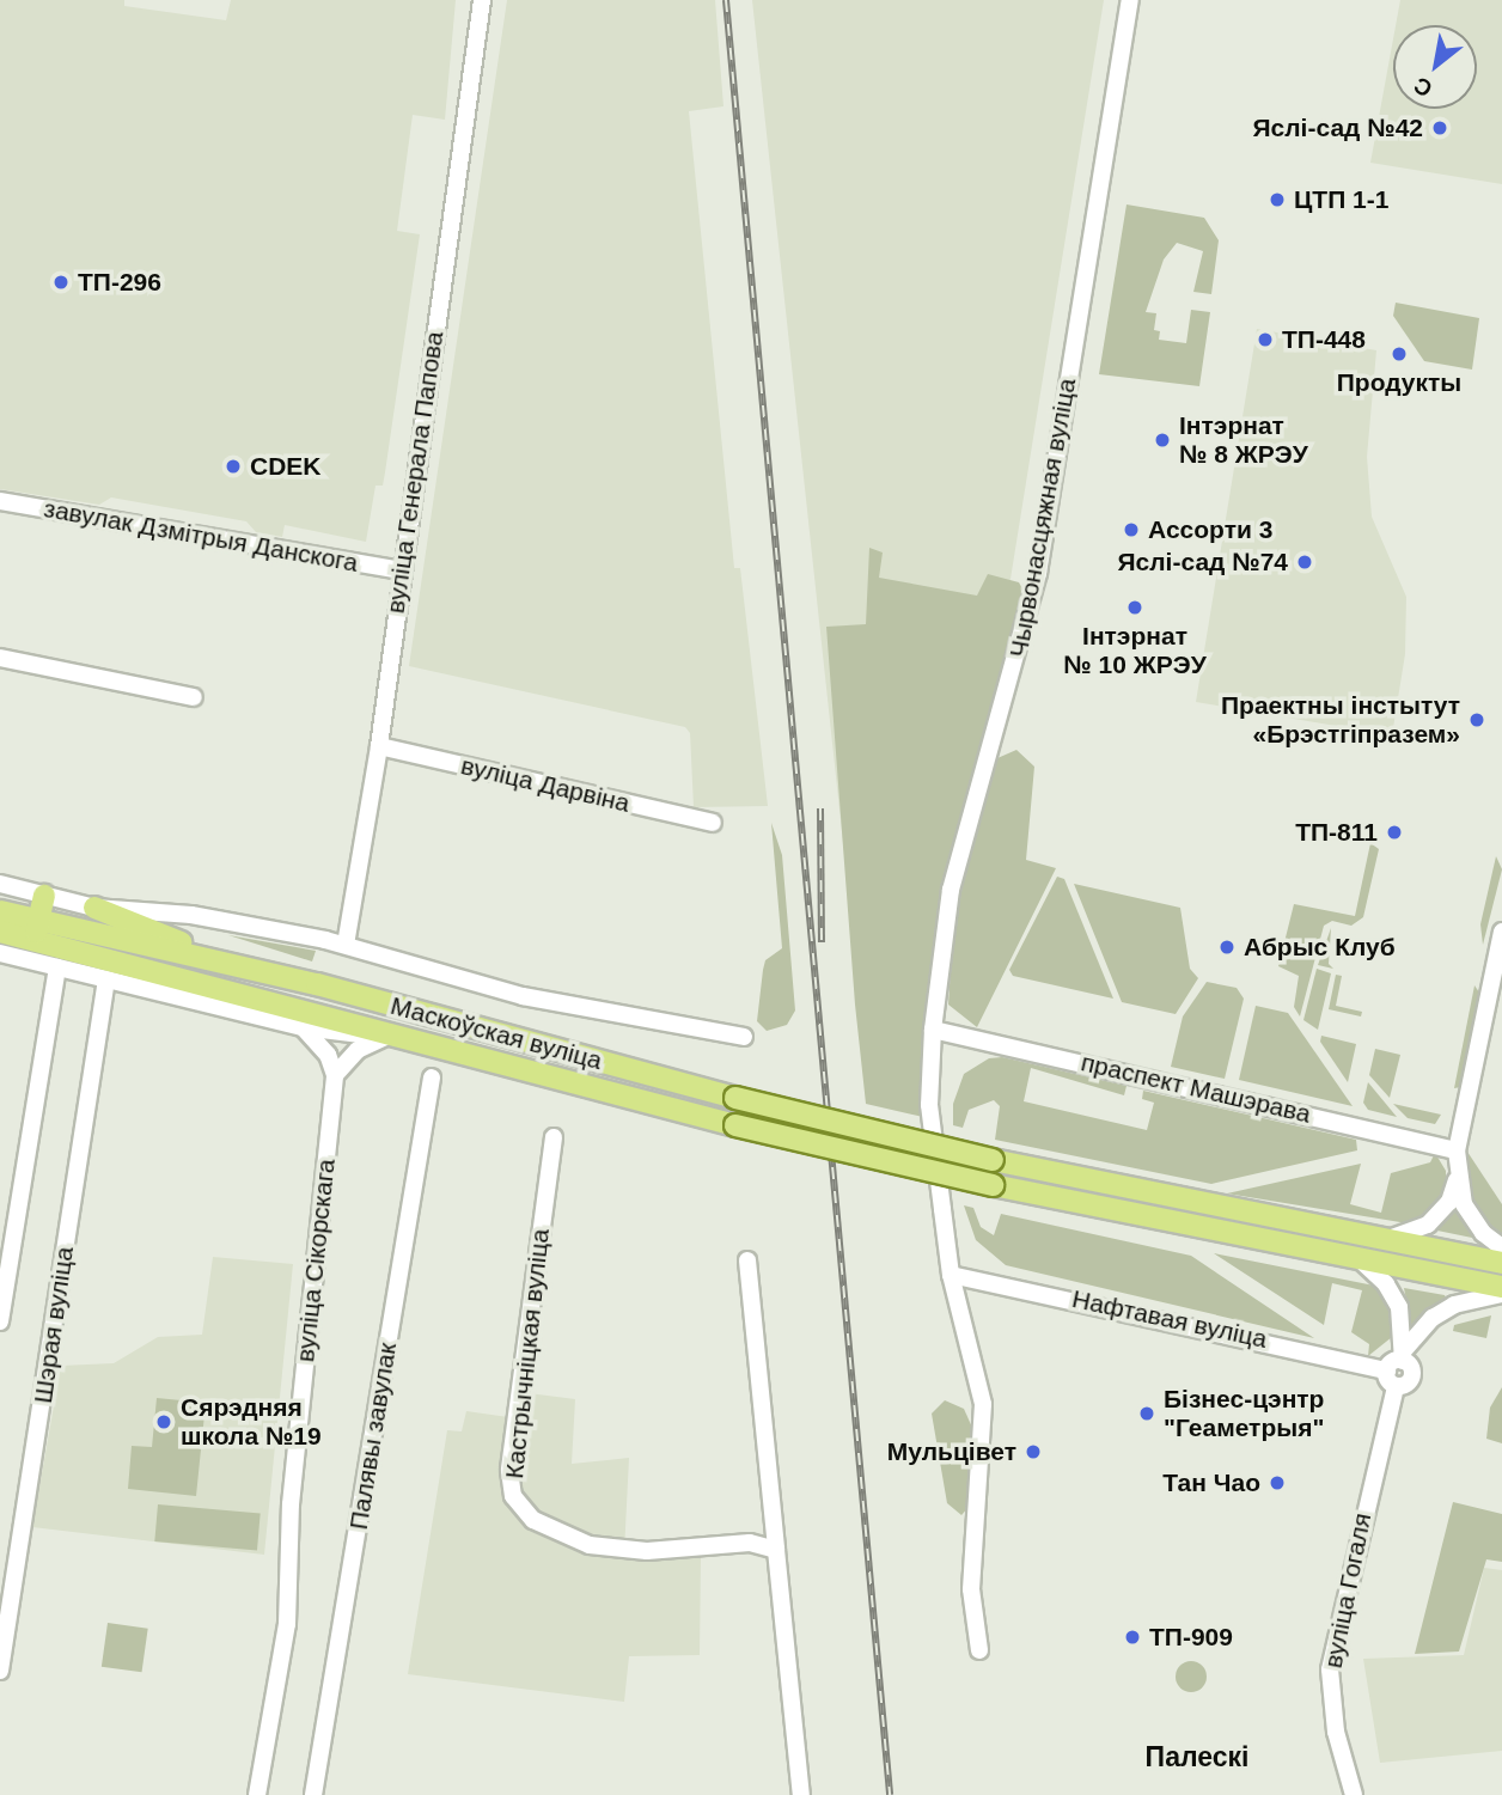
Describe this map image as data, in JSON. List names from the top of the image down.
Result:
{
  "streets": {
    "main road": ["Маскоўская вуліца"],
    "street": [
      "вуліца Генерала Папова",
      "Чырвонасцяжная вуліца",
      "завулак Дзмітрыя Данскога",
      "вуліца Дарвіна",
      "праспект Машэрава",
      "вуліца Сікорскага",
      "Нафтавая вуліца",
      "Шэрая вуліца",
      "Кастрычніцкая вуліца",
      "Палявы завулак",
      "вуліца Гогаля"
    ]
  },
  "crossings": [
    ["вуліца Генерала Папова", "завулак Дзмітрыя Данскога"],
    ["вуліца Генерала Папова", "вуліца Дарвіна"],
    ["вуліца Генерала Папова", "Маскоўская вуліца"],
    ["Чырвонасцяжная вуліца", "праспект Машэрава"],
    ["Маскоўская вуліца", "Шэрая вуліца"]
  ],
  "districts": ["Палескі"],
  "places": [
    "Яслі-сад №42",
    "ЦТП 1-1",
    "ТП-296",
    "ТП-448",
    "Продукты",
    "Інтэрнат № 8 ЖРЭУ",
    "CDEK",
    "Ассорти 3",
    "Яслі-сад №74",
    "Інтэрнат № 10 ЖРЭУ",
    "Праектны інстытут «Брэстгіпразем»",
    "ТП-811",
    "Абрыс Клуб",
    "Бізнес-цэнтр \"Геаметрыя\"",
    "Сярэдняя школа №19",
    "Мульцівет",
    "Тан Чао",
    "ТП-909"
  ],
  "north": "bottom left"
}
